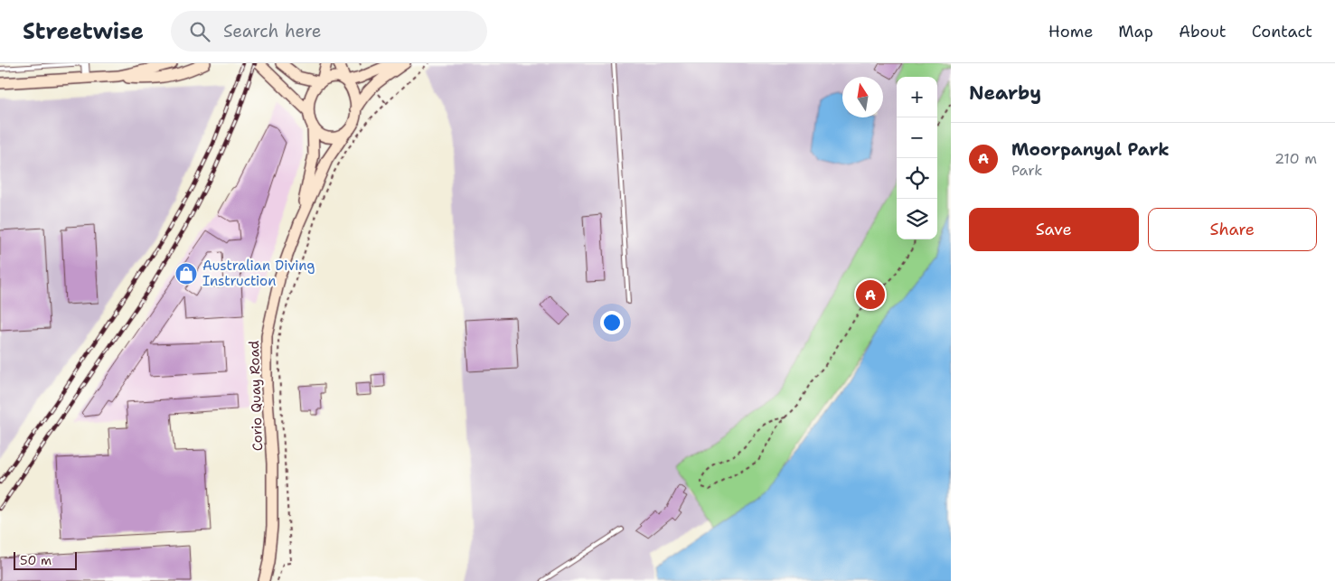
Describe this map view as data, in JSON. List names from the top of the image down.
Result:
{
  "streets": {
    "main road": ["Corio Quay Road"]
  },
  "places": {
    "shop": ["Australian Diving Instruction"]
  },
  "scale_bar": "50 m",
  "north": "top",
  "page": {
    "header": "Streetwise",
    "search": "Search here",
    "nav": [
      "Home",
      "Map",
      "About",
      "Contact"
    ],
    "heading": "Nearby",
    "map_buttons": ["+", "−"],
    "list": [
      {
        "mark": "A",
        "name": "Moorpanyal Park",
        "note": "Park",
        "value": "210 m"
      }
    ],
    "buttons": ["Save", "Share"],
    "pins": "A",
    "scale": "50 m"
  }
}
